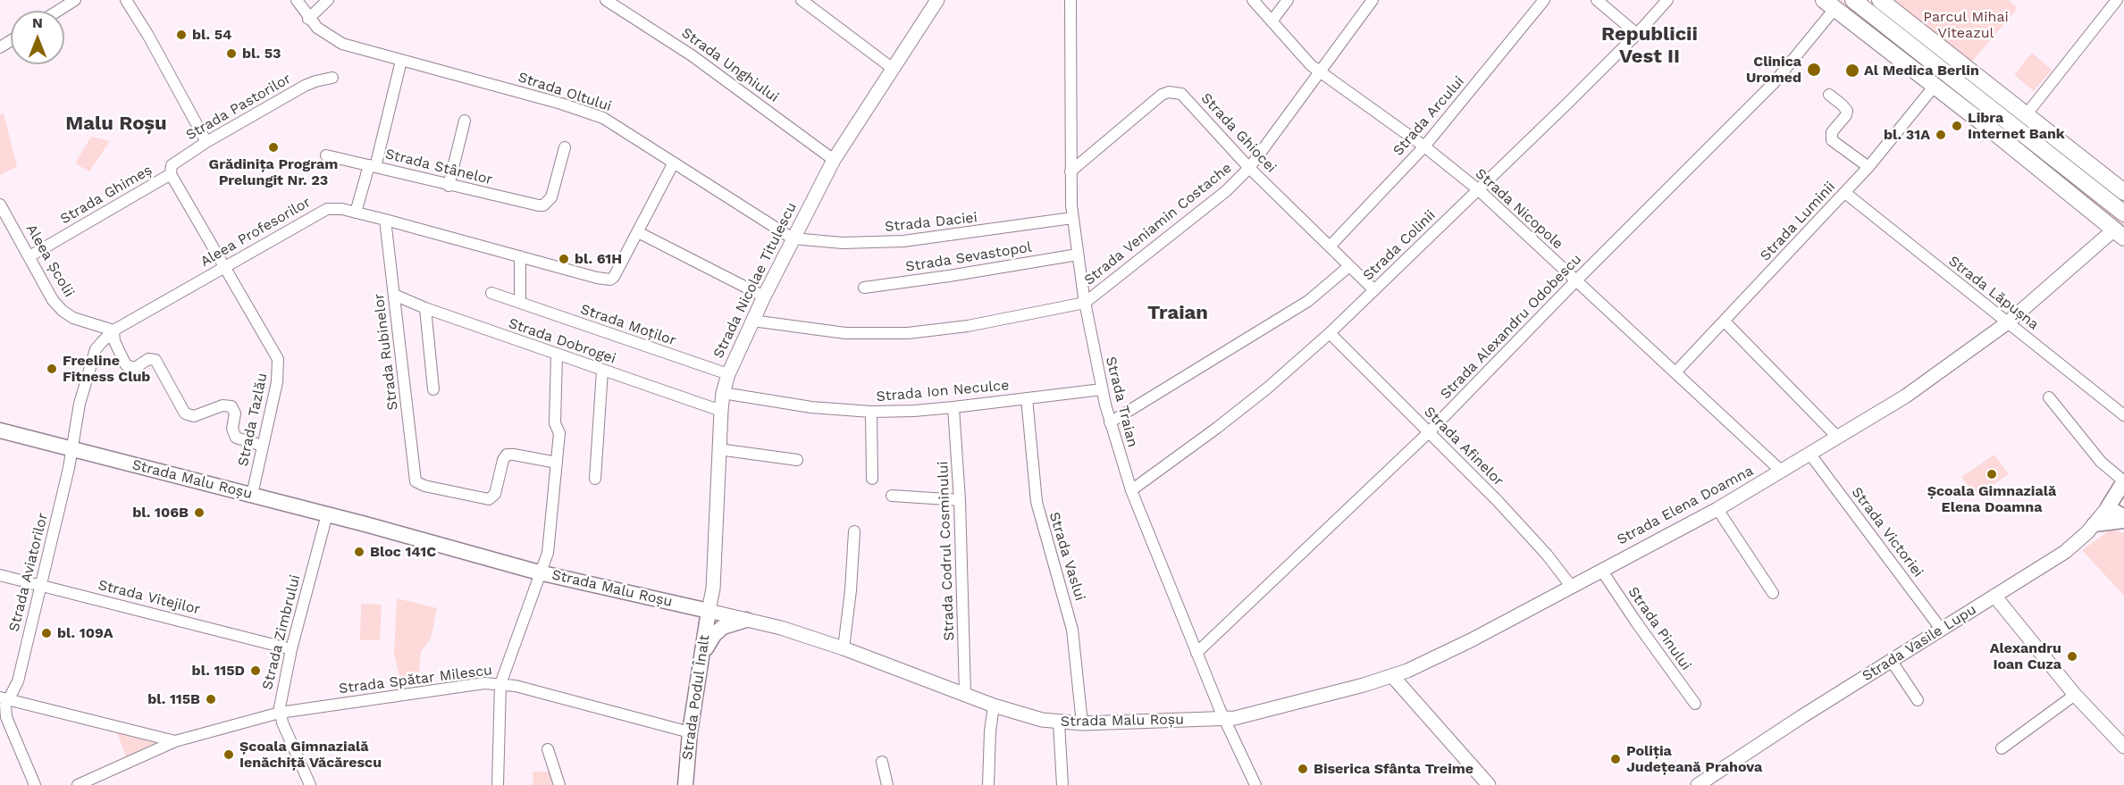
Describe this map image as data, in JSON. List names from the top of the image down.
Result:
{
  "streets": {
    "main road": ["Strada Malu Roșu", "Strada Vasile Lupu", "Strada Podul Înalt"],
    "street": [
      "Strada Unghiului",
      "Strada Oltului",
      "Strada Pastorilor",
      "Strada Arcului",
      "Strada Ghiocei",
      "Strada Stânelor",
      "Strada Ghimeș",
      "Strada Nicopole",
      "Strada Luminii",
      "Strada Daciei",
      "Strada Veniamin Costache",
      "Aleea Profesorilor",
      "Strada Colinii",
      "Strada Sevastopol",
      "Aleea Școlii",
      "Strada Nicolae Titulescu",
      "Strada Lăpușna",
      "Strada Moților",
      "Strada Alexandru Odobescu",
      "Strada Dobrogei",
      "Strada Rubinelor",
      "Strada Ion Neculce",
      "Strada Traian",
      "Strada Tazlău",
      "Strada Afinelor",
      "Strada Elena Doamna",
      "Strada Victoriei",
      "Strada Codrul Cosminului",
      "Strada Vaslui",
      "Strada Aviatorilor",
      "Strada Vitejilor",
      "Strada Pinului",
      "Strada Zimbrului",
      "Strada Spătar Milescu"
    ]
  },
  "crossings": [
    ["Strada Unghiului", "Strada Nicolae Titulescu"],
    ["Strada Oltului", "Strada Daciei"],
    ["Strada Oltului", "Strada Nicolae Titulescu"],
    ["Strada Pastorilor", "Strada Ghimeș"],
    ["Strada Pastorilor", "Strada Tazlău"],
    ["Strada Arcului", "Strada Ghiocei"],
    ["Strada Arcului", "Strada Nicopole"],
    ["Strada Ghiocei", "Strada Veniamin Costache"],
    ["Strada Ghiocei", "Strada Colinii"],
    ["Strada Ghiocei", "Strada Traian"],
    ["Strada Ghimeș", "Aleea Școlii"],
    ["Strada Ghimeș", "Strada Tazlău"],
    ["Strada Nicopole", "Strada Luminii"],
    ["Strada Nicopole", "Strada Veniamin Costache"],
    ["Strada Nicopole", "Strada Colinii"],
    ["Strada Nicopole", "Strada Alexandru Odobescu"],
    ["Strada Nicopole", "Strada Elena Doamna"],
    ["Strada Luminii", "Strada Lăpușna"],
    ["Strada Daciei", "Strada Nicolae Titulescu"],
    ["Strada Daciei", "Strada Traian"],
    ["Strada Veniamin Costache", "Strada Nicolae Titulescu"],
    ["Strada Veniamin Costache", "Strada Traian"],
    ["Aleea Profesorilor", "Aleea Școlii"],
    ["Aleea Profesorilor", "Strada Rubinelor"],
    ["Aleea Profesorilor", "Strada Tazlău"],
    ["Aleea Profesorilor", "Strada Malu Roșu"],
    ["Aleea Profesorilor", "Strada Aviatorilor"],
    ["Strada Colinii", "Strada Traian"],
    ["Strada Colinii", "Strada Afinelor"],
    ["Strada Sevastopol", "Strada Traian"],
    ["Strada Nicolae Titulescu", "Strada Moților"],
    ["Strada Nicolae Titulescu", "Strada Dobrogei"],
    ["Strada Nicolae Titulescu", "Strada Ion Neculce"],
    ["Strada Nicolae Titulescu", "Strada Malu Roșu"],
    ["Strada Nicolae Titulescu", "Strada Podul Înalt"],
    ["Strada Lăpușna", "Strada Elena Doamna"],
    ["Strada Alexandru Odobescu", "Strada Traian"],
    ["Strada Alexandru Odobescu", "Strada Afinelor"],
    ["Strada Dobrogei", "Strada Rubinelor"],
    ["Strada Ion Neculce", "Strada Traian"],
    ["Strada Ion Neculce", "Strada Codrul Cosminului"],
    ["Strada Ion Neculce", "Strada Vaslui"],
    ["Strada Traian", "Strada Malu Roșu"],
    ["Strada Traian", "Strada Elena Doamna"],
    ["Strada Tazlău", "Strada Malu Roșu"],
    ["Strada Afinelor", "Strada Elena Doamna"],
    ["Strada Malu Roșu", "Strada Elena Doamna"],
    ["Strada Malu Roșu", "Strada Codrul Cosminului"],
    ["Strada Malu Roșu", "Strada Vaslui"],
    ["Strada Malu Roșu", "Strada Aviatorilor"],
    ["Strada Malu Roșu", "Strada Zimbrului"],
    ["Strada Malu Roșu", "Strada Podul Înalt"],
    ["Strada Elena Doamna", "Strada Victoriei"],
    ["Strada Elena Doamna", "Strada Pinului"],
    ["Strada Victoriei", "Strada Vasile Lupu"],
    ["Strada Aviatorilor", "Strada Vitejilor"],
    ["Strada Aviatorilor", "Strada Spătar Milescu"],
    ["Strada Vitejilor", "Strada Zimbrului"],
    ["Strada Zimbrului", "Strada Spătar Milescu"],
    ["Strada Spătar Milescu", "Strada Podul Înalt"]
  ],
  "districts": ["Republicii Vest II", "Malu Roșu", "Traian"],
  "parks": ["Parcul Mihai Viteazul"],
  "places": [
    "bl. 54",
    "bl. 53",
    "Clinica Uromed",
    "Al Medica Berlin",
    "Libra Internet Bank",
    "bl. 31A",
    "Grădinița Program Prelungit Nr. 23",
    "bl. 61H",
    "Freeline Fitness Club",
    "Școala Gimnazială Elena Doamna",
    "bl. 106B",
    "Bloc 141C",
    "bl. 109A",
    "Alexandru Ioan Cuza",
    "bl. 115D",
    "bl. 115B",
    "Școala Gimnazială Ienăchiță Văcărescu",
    "Poliția Județeană Prahova",
    "Biserica Sfânta Treime"
  ],
  "north": "top"
}
